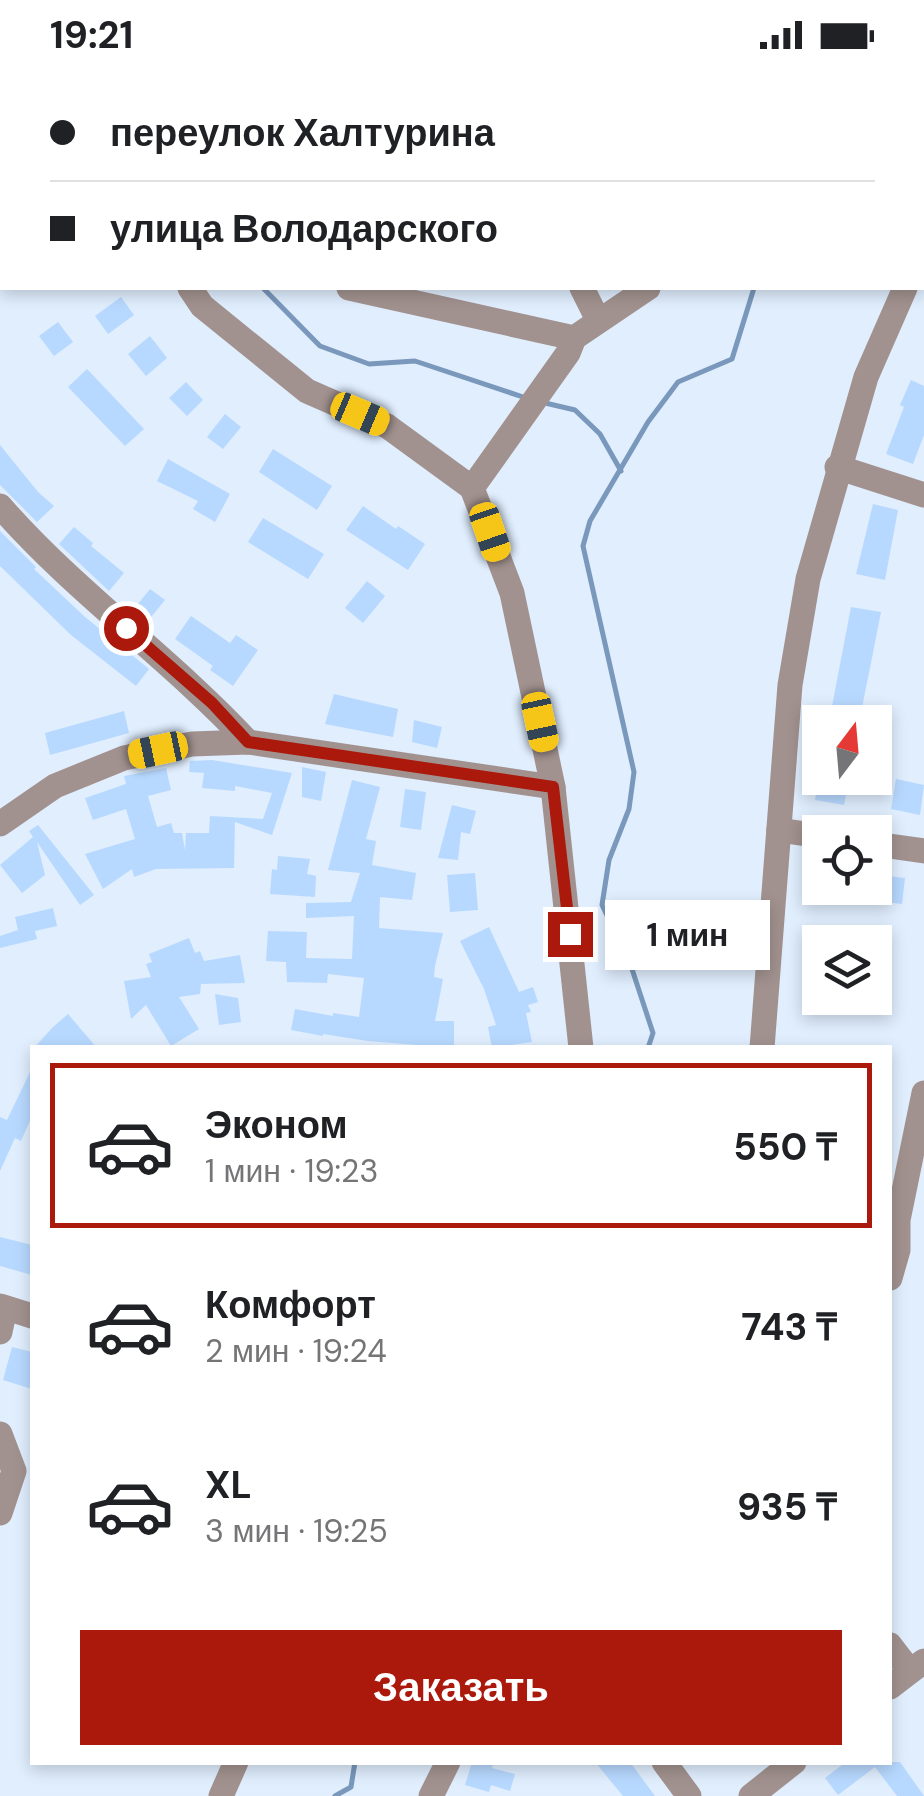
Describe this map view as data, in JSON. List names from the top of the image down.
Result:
{
  "north": "top",
  "page": {
    "status": "19:21",
    "banner": ["переулок Халтурина", "улица Володарского"],
    "bubble": "1 мин",
    "list": [
      {
        "name": "Эконом",
        "note": "1 мин · 19:23",
        "value": "550 ₸"
      },
      {
        "name": "Комфорт",
        "note": "2 мин · 19:24",
        "value": "743 ₸"
      },
      {
        "name": "XL",
        "note": "3 мин · 19:25",
        "value": "935 ₸"
      }
    ],
    "buttons": "Заказать"
  }
}
